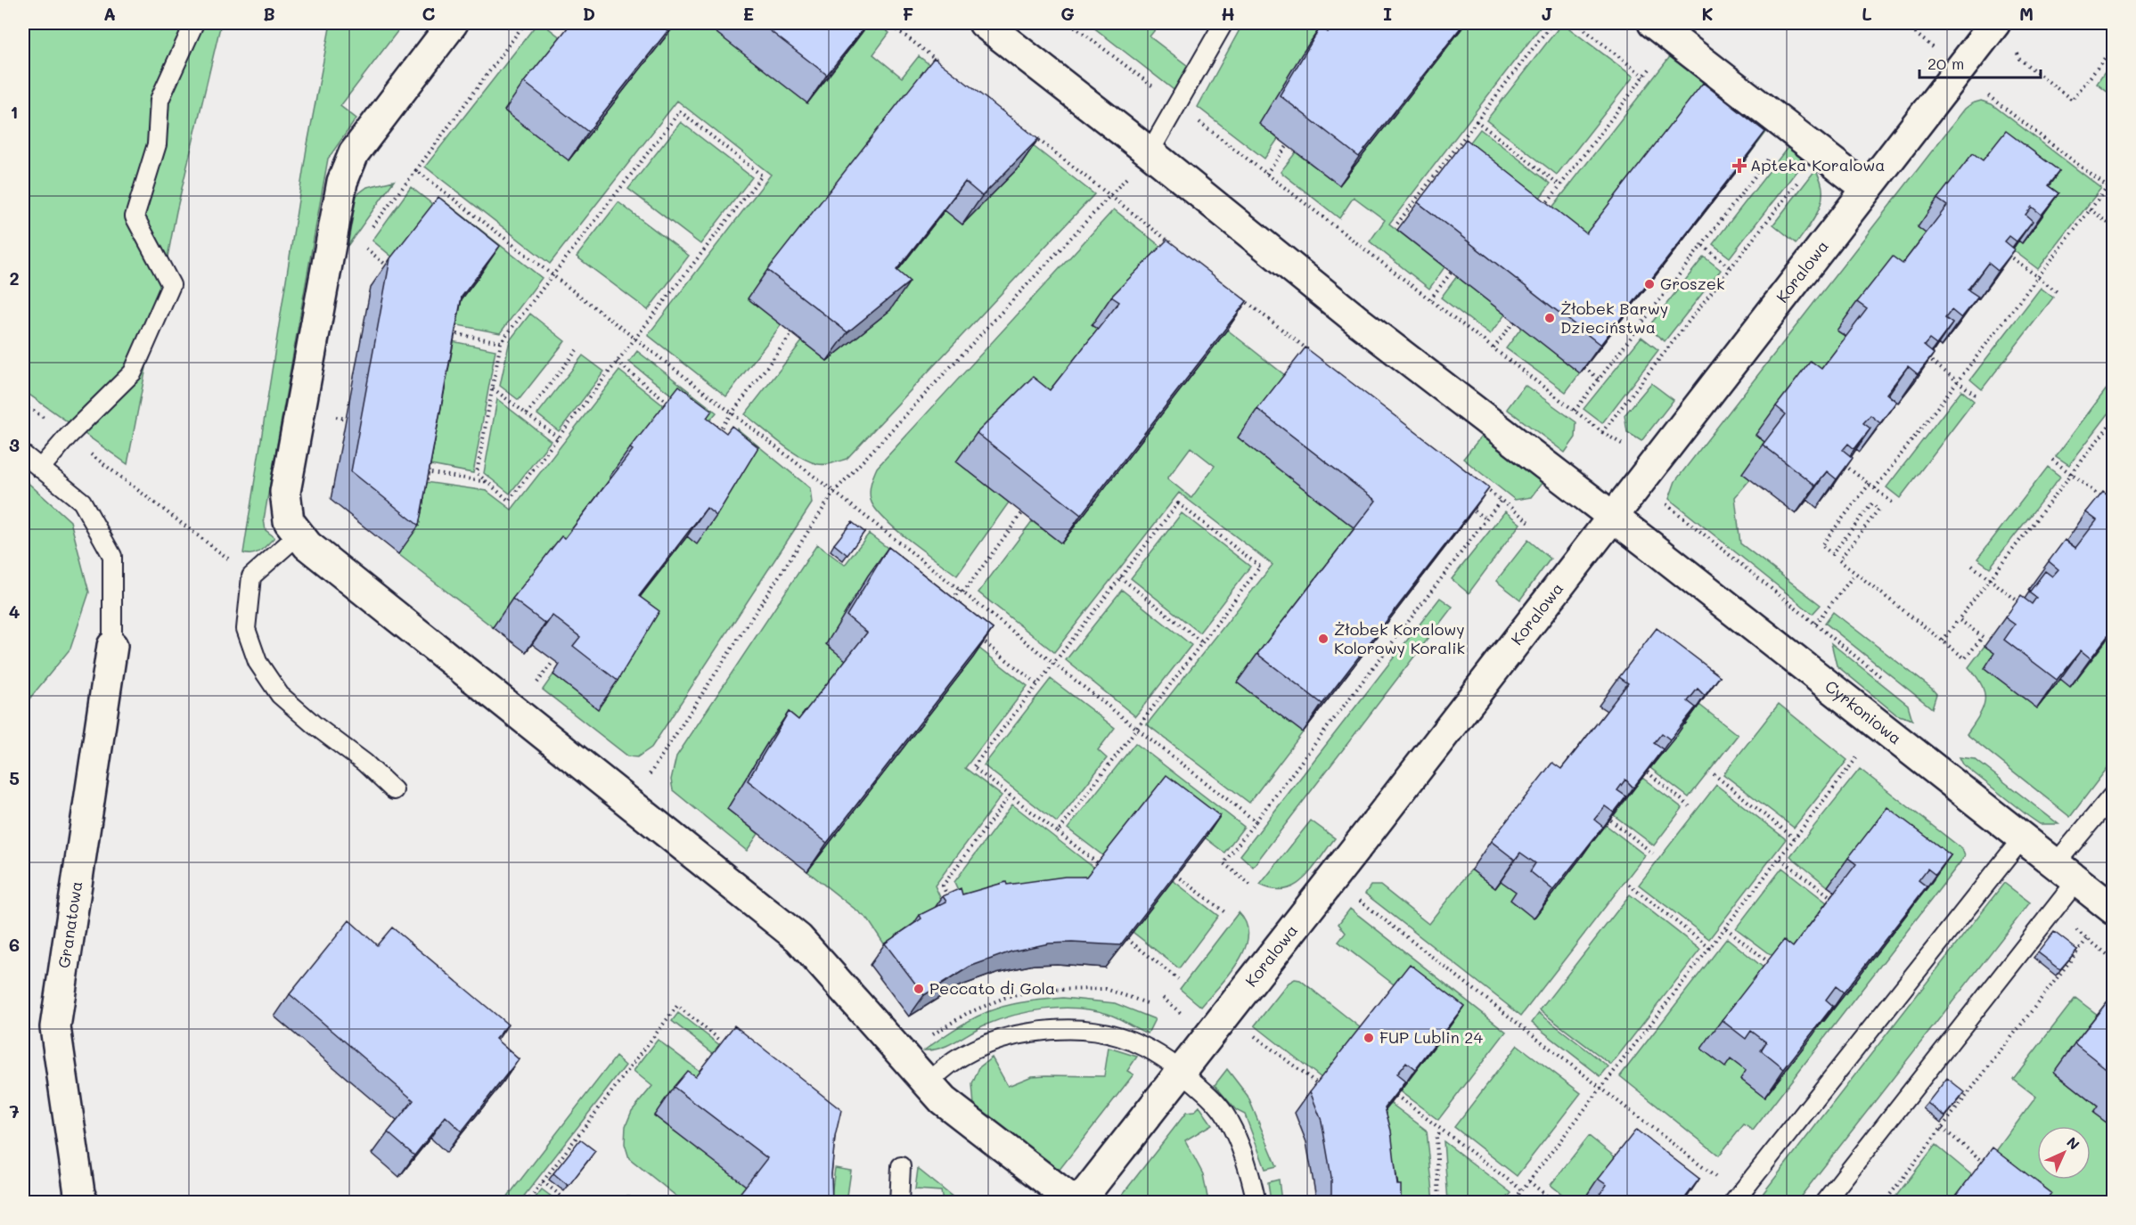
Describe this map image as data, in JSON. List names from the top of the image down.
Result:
{
  "streets": {
    "street": ["Koralowa", "Cyrkoniowa", "Granatowa"]
  },
  "crossings": [
    ["Koralowa", "Cyrkoniowa"]
  ],
  "places": {
    "health": ["Apteka Koralowa"],
    "other": [
      "Groszek",
      "Żłobek Barwy Dzieciństwa",
      "Żłobek Koralowy Kolorowy Koralik",
      "Peccato di Gola",
      "FUP Lublin 24"
    ]
  },
  "scale_bar": "20 m",
  "north": "top right",
  "grid": {
    "columns": [
      "A",
      "B",
      "C",
      "D",
      "E",
      "F",
      "G",
      "H",
      "I",
      "J",
      "K",
      "L",
      "M"
    ],
    "rows": [
      "1",
      "2",
      "3",
      "4",
      "5",
      "6",
      "7"
    ]
  }
}
